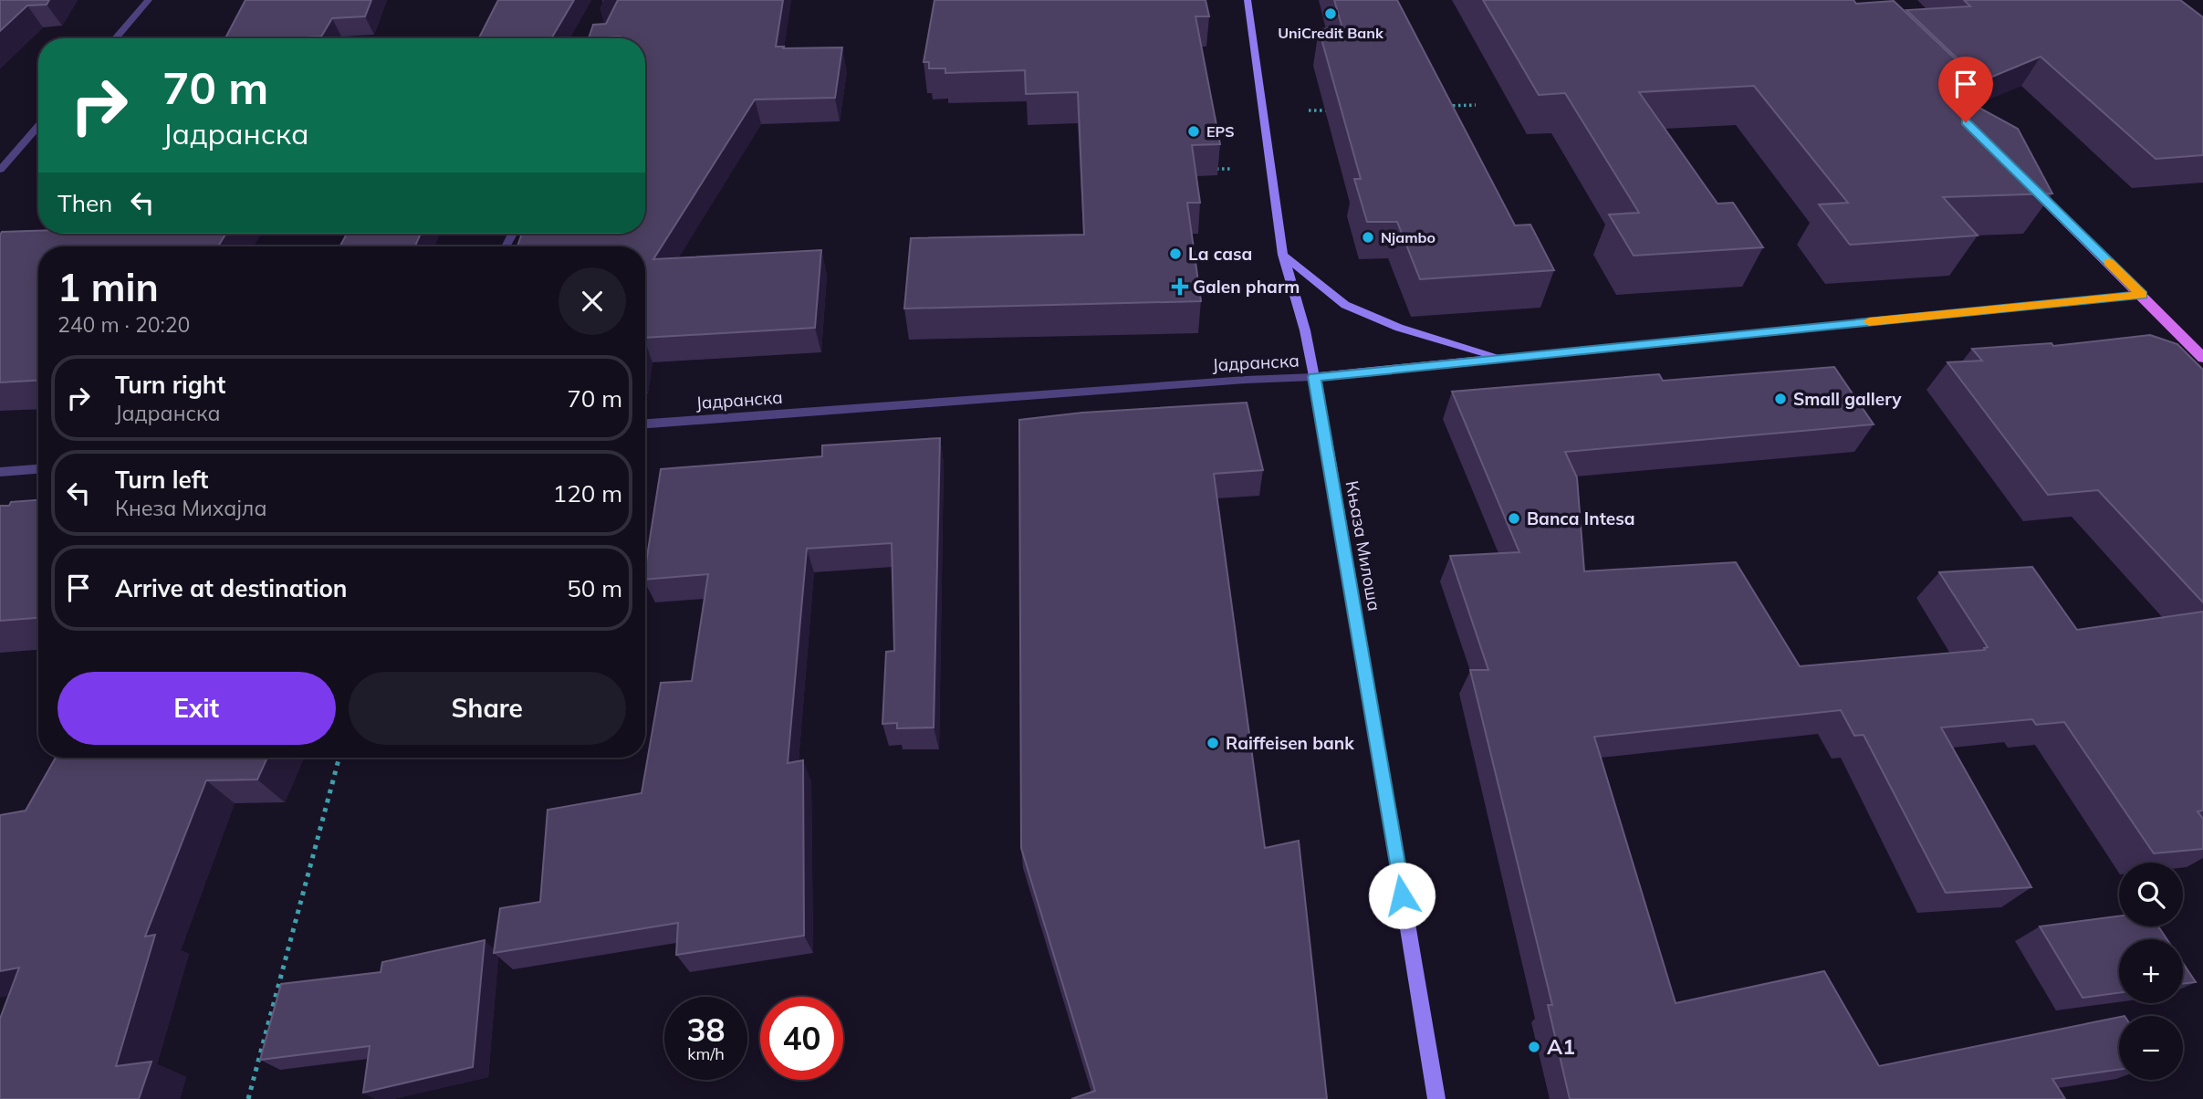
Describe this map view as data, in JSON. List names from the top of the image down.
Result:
{
  "streets": {
    "street": ["Јадранска", "Књаза Милоша"]
  },
  "crossings": [
    ["Јадранска", "Књаза Милоша"]
  ],
  "places": {
    "other": [
      "UniCredit Bank",
      "EPS",
      "Njambo",
      "La casa",
      "Small gallery",
      "Banca Intesa",
      "Raiffeisen bank",
      "A1"
    ],
    "health": ["Galen pharm"]
  },
  "page": {
    "turn": ["70 m", "Јадранска"],
    "then": "Then",
    "heading": ["1 min", "240 m · 20:20"],
    "list": [
      {
        "name": "Turn right",
        "note": "Јадранска",
        "value": "70 m"
      },
      {
        "name": "Turn left",
        "note": "Кнеза Михајла",
        "value": "120 m"
      },
      {
        "name": "Arrive at destination",
        "value": "50 m"
      }
    ],
    "buttons": ["Exit", "Share"],
    "map_buttons": ["+", "−"],
    "speed": "38 km/h",
    "limit": "40"
  }
}
